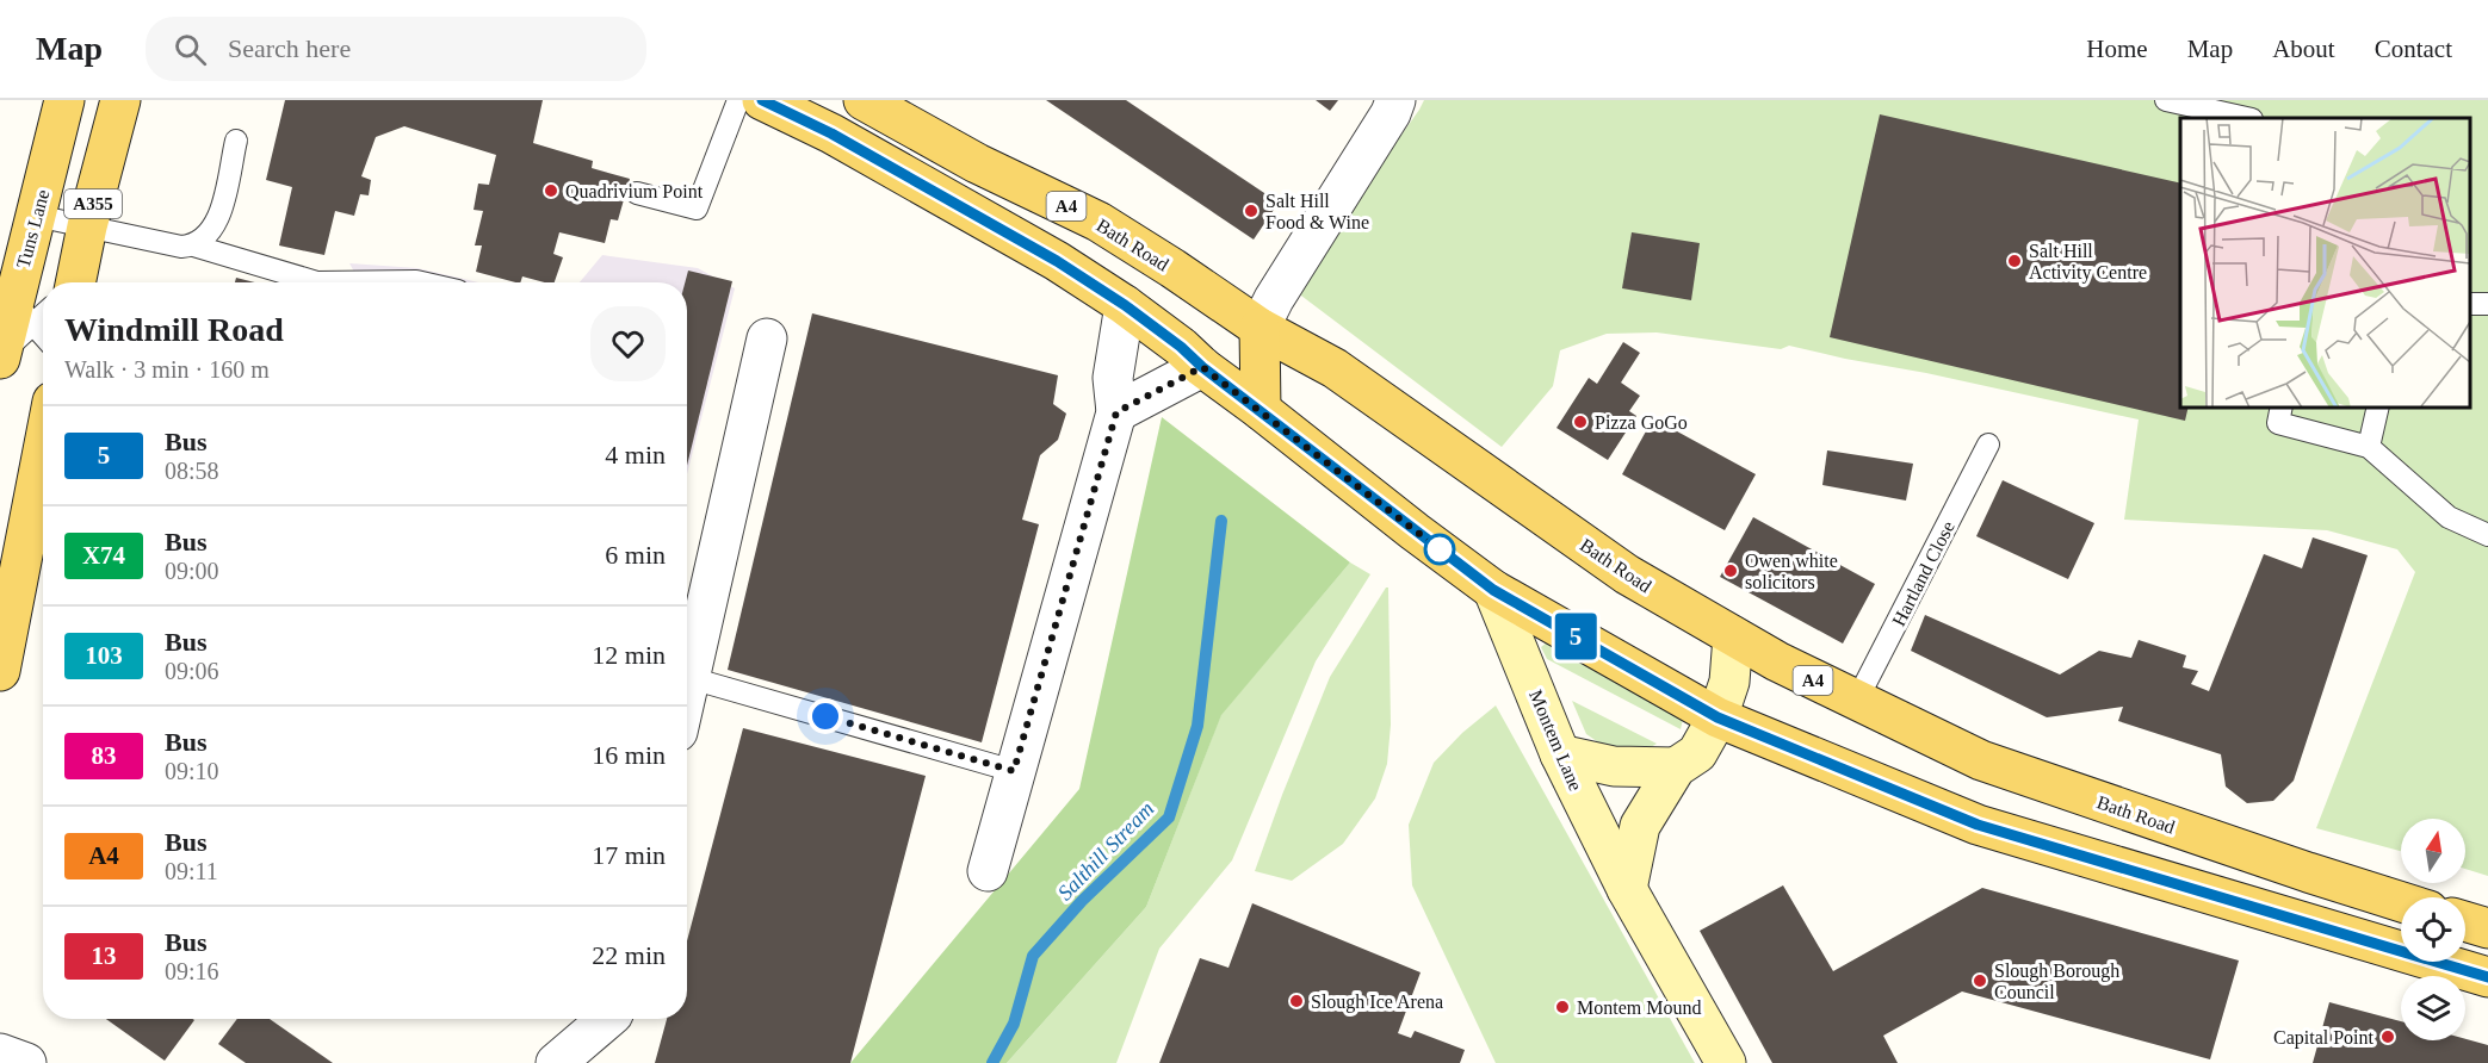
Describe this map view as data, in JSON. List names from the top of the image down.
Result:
{
  "streets": {
    "main road": [
      "A355",
      "A4",
      "Tuns Lane",
      "Bath Road",
      "Montem Lane"
    ],
    "lane": ["Hartland Close"]
  },
  "crossings": [
    ["Bath Road", "Hartland Close"]
  ],
  "water": ["Salthill Stream"],
  "places": [
    "Quadrivium Point",
    "Salt Hill Food & Wine",
    "Salt Hill Activity Centre",
    "Pizza GoGo",
    "Owen white solicitors",
    "Slough Borough Council",
    "Slough Ice Arena",
    "Montem Mound",
    "Capital Point"
  ],
  "lines": ["bus line 5"],
  "north": "top",
  "page": {
    "header": "Map",
    "search": "Search here",
    "nav": [
      "Home",
      "Map",
      "About",
      "Contact"
    ],
    "on_map": "5",
    "heading": ["Windmill Road", "Walk · 3 min · 160 m"],
    "list": [
      {
        "mark": "5",
        "name": "Bus",
        "note": "08:58",
        "value": "4 min"
      },
      {
        "mark": "X74",
        "name": "Bus",
        "note": "09:00",
        "value": "6 min"
      },
      {
        "mark": "103",
        "name": "Bus",
        "note": "09:06",
        "value": "12 min"
      },
      {
        "mark": "83",
        "name": "Bus",
        "note": "09:10",
        "value": "16 min"
      },
      {
        "mark": "A4",
        "name": "Bus",
        "note": "09:11",
        "value": "17 min"
      },
      {
        "mark": "13",
        "name": "Bus",
        "note": "09:16",
        "value": "22 min"
      }
    ]
  }
}
